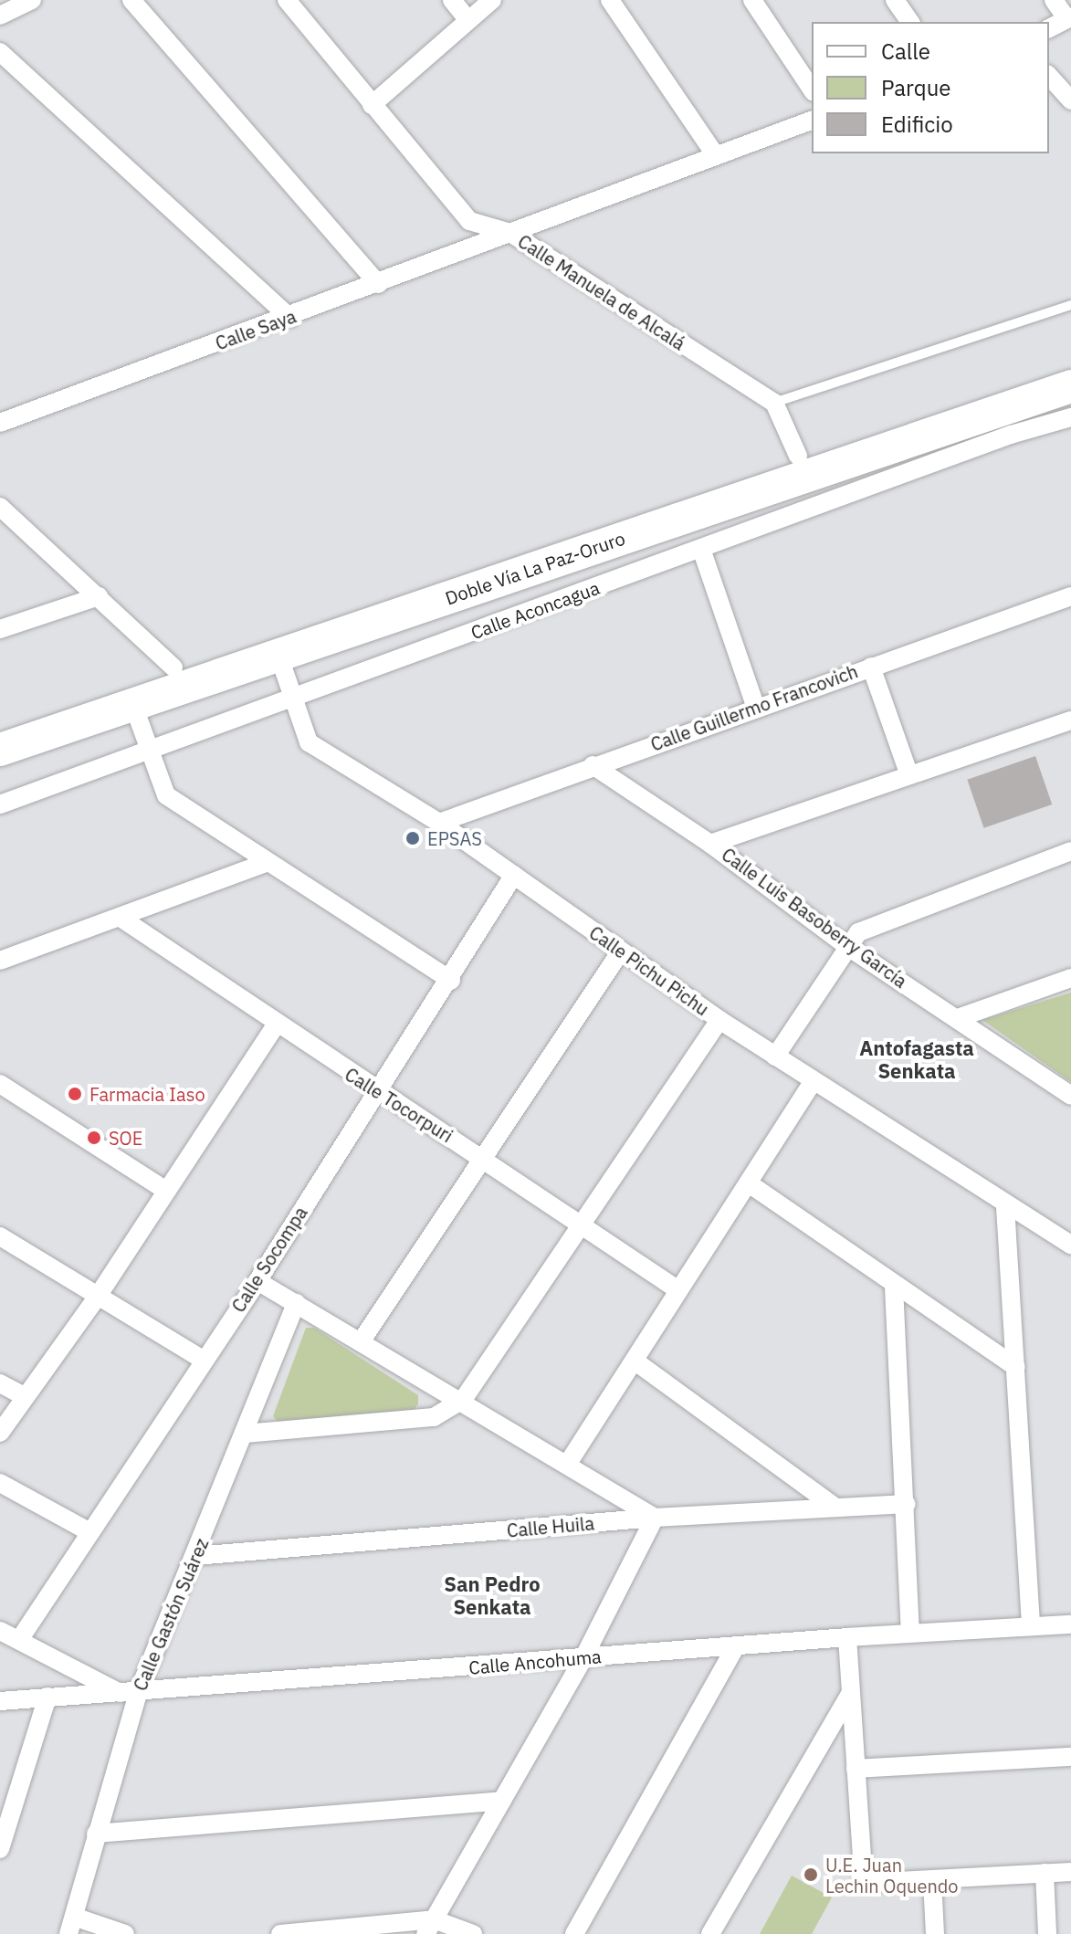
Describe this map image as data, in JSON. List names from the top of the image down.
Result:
{
  "streets": {
    "highway": ["Doble Vía La Paz-Oruro"],
    "street": [
      "Calle Manuela de Alcalá",
      "Calle Saya",
      "Calle Aconcagua",
      "Calle Guillermo Francovich",
      "Calle Luis Basoberry García",
      "Calle Pichu Pichu",
      "Calle Tocorpuri",
      "Calle Socompa",
      "Calle Huila",
      "Calle Gastón Suárez",
      "Calle Ancohuma"
    ]
  },
  "crossings": [
    ["Calle Manuela de Alcalá", "Calle Saya"],
    ["Doble Vía La Paz-Oruro", "Calle Pichu Pichu"],
    ["Calle Aconcagua", "Calle Pichu Pichu"],
    ["Calle Guillermo Francovich", "Calle Luis Basoberry García"],
    ["Calle Guillermo Francovich", "Calle Pichu Pichu"],
    ["Calle Pichu Pichu", "Calle Socompa"],
    ["Calle Tocorpuri", "Calle Socompa"],
    ["Calle Huila", "Calle Gastón Suárez"],
    ["Calle Gastón Suárez", "Calle Ancohuma"]
  ],
  "districts": ["Antofagasta Senkata", "San Pedro Senkata"],
  "places": [
    "EPSAS",
    "Farmacia Iaso",
    "SOE",
    "U.E. Juan Lechin Oquendo"
  ],
  "legend": ["Calle", "Parque", "Edificio"]
}
